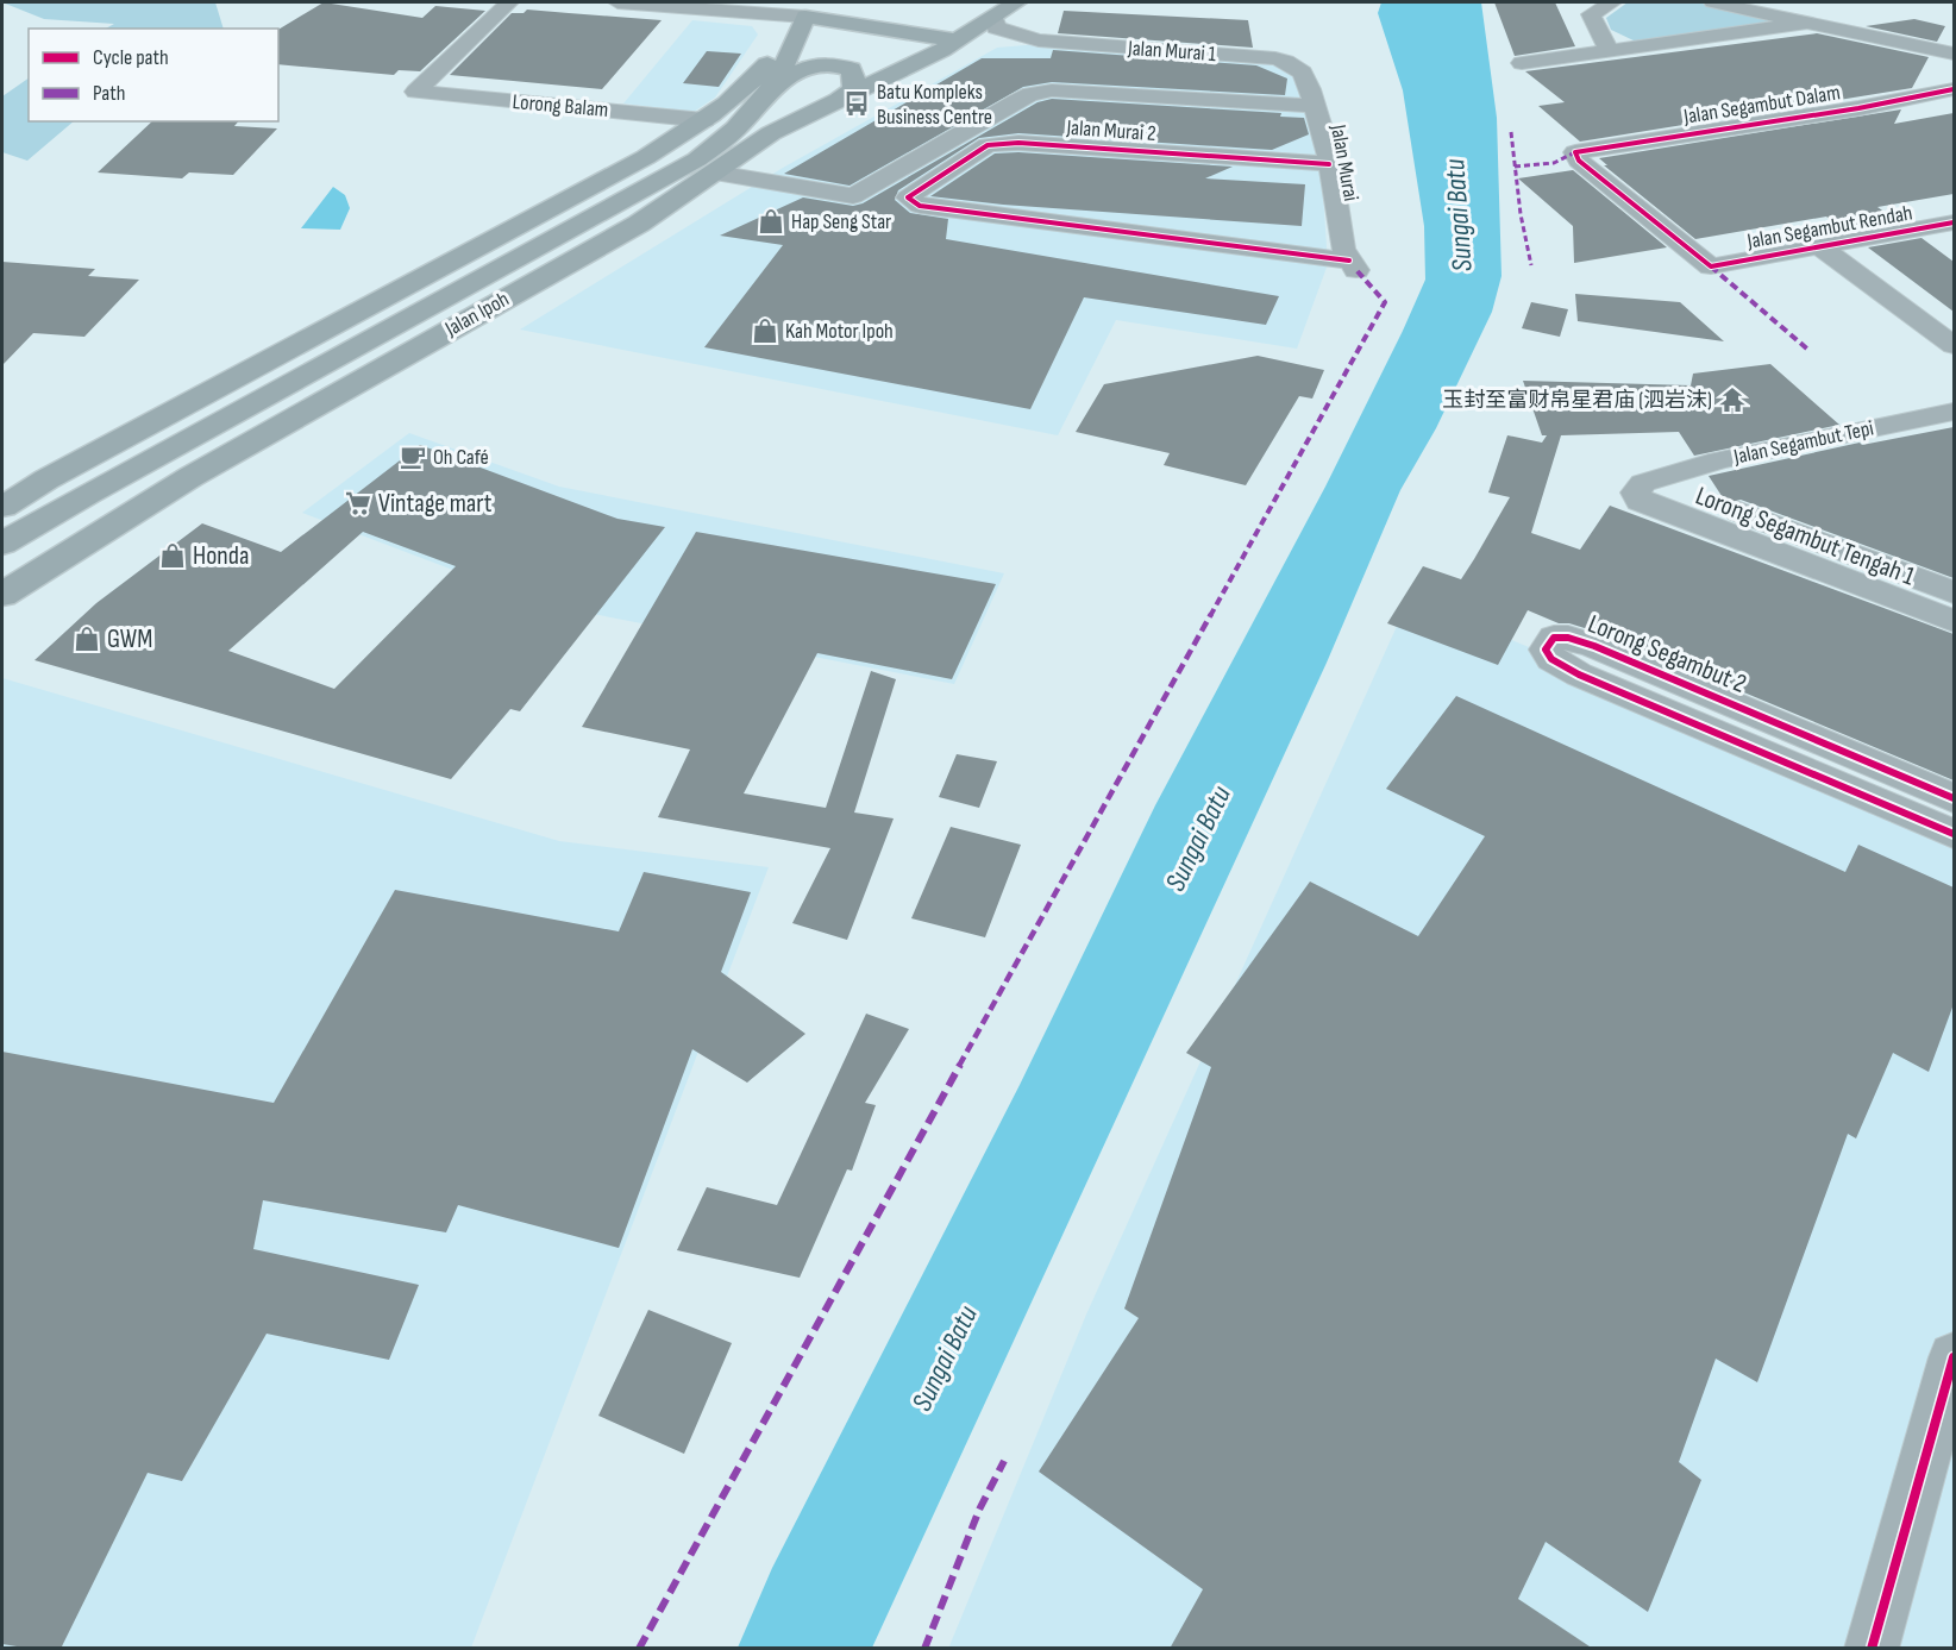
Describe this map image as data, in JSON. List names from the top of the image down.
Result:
{
  "streets": {
    "main road": ["Jalan Ipoh"],
    "street": [
      "Jalan Murai 1",
      "Jalan Segambut Dalam",
      "Lorong Balam",
      "Jalan Murai 2",
      "Jalan Murai",
      "Jalan Segambut Rendah",
      "Jalan Segambut Tepi",
      "Lorong Segambut Tengah 1",
      "Lorong Segambut 2"
    ]
  },
  "crossings": [
    ["Jalan Murai 1", "Jalan Murai"],
    ["Jalan Murai 1", "Jalan Ipoh"],
    ["Jalan Segambut Dalam", "Jalan Segambut Rendah"],
    ["Jalan Murai 2", "Jalan Murai"],
    ["Jalan Segambut Tepi", "Lorong Segambut Tengah 1"]
  ],
  "water": ["Sungai Batu"],
  "places": {
    "bus stop": ["Batu Kompleks Business Centre"],
    "shop": [
      "Hap Seng Star",
      "Kah Motor Ipoh",
      "Honda",
      "GWM"
    ],
    "temple": ["玉封至富财帛星君庙 (泗岩沫)"],
    "cafe": ["Oh Café"],
    "supermarket": ["Vintage mart"]
  },
  "legend": ["Cycle path", "Path"]
}
